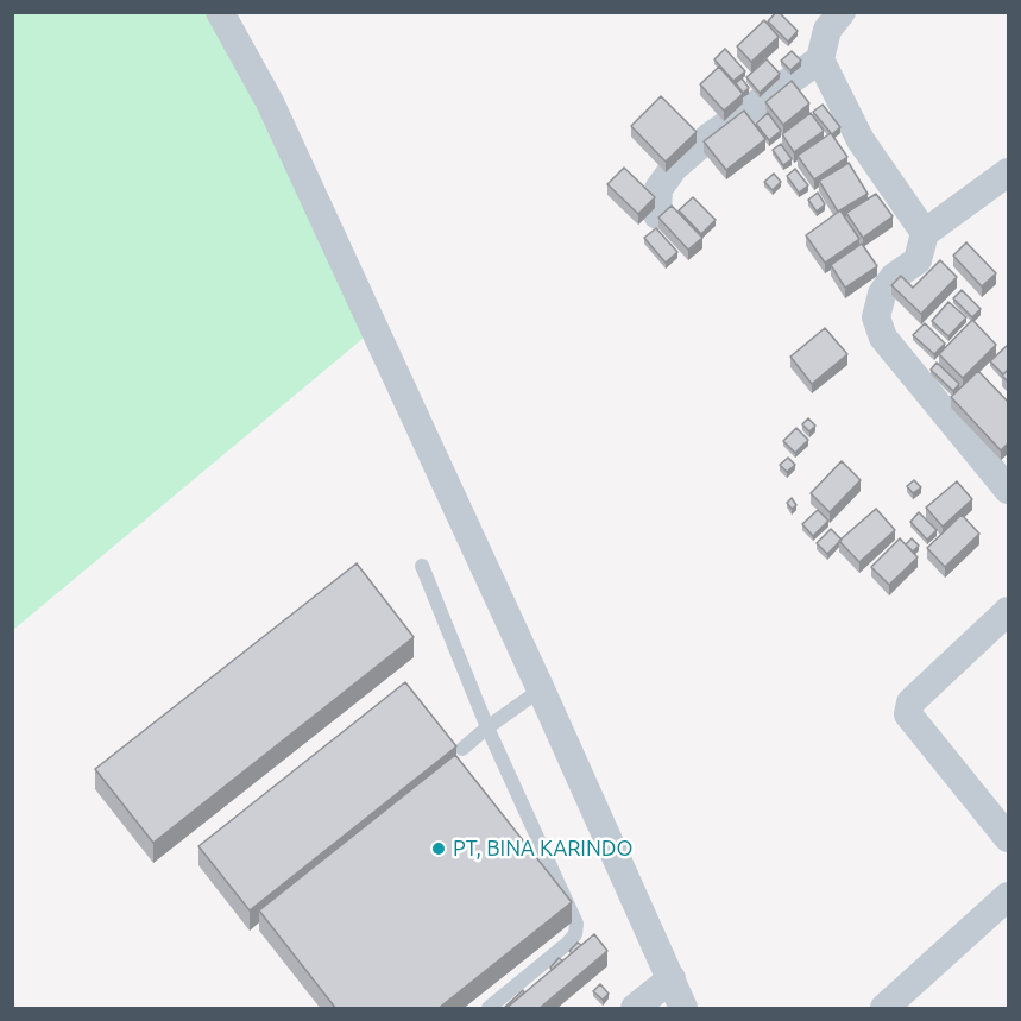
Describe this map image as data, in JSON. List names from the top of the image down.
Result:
{
  "places": ["PT, BINA KARINDO"]
}
